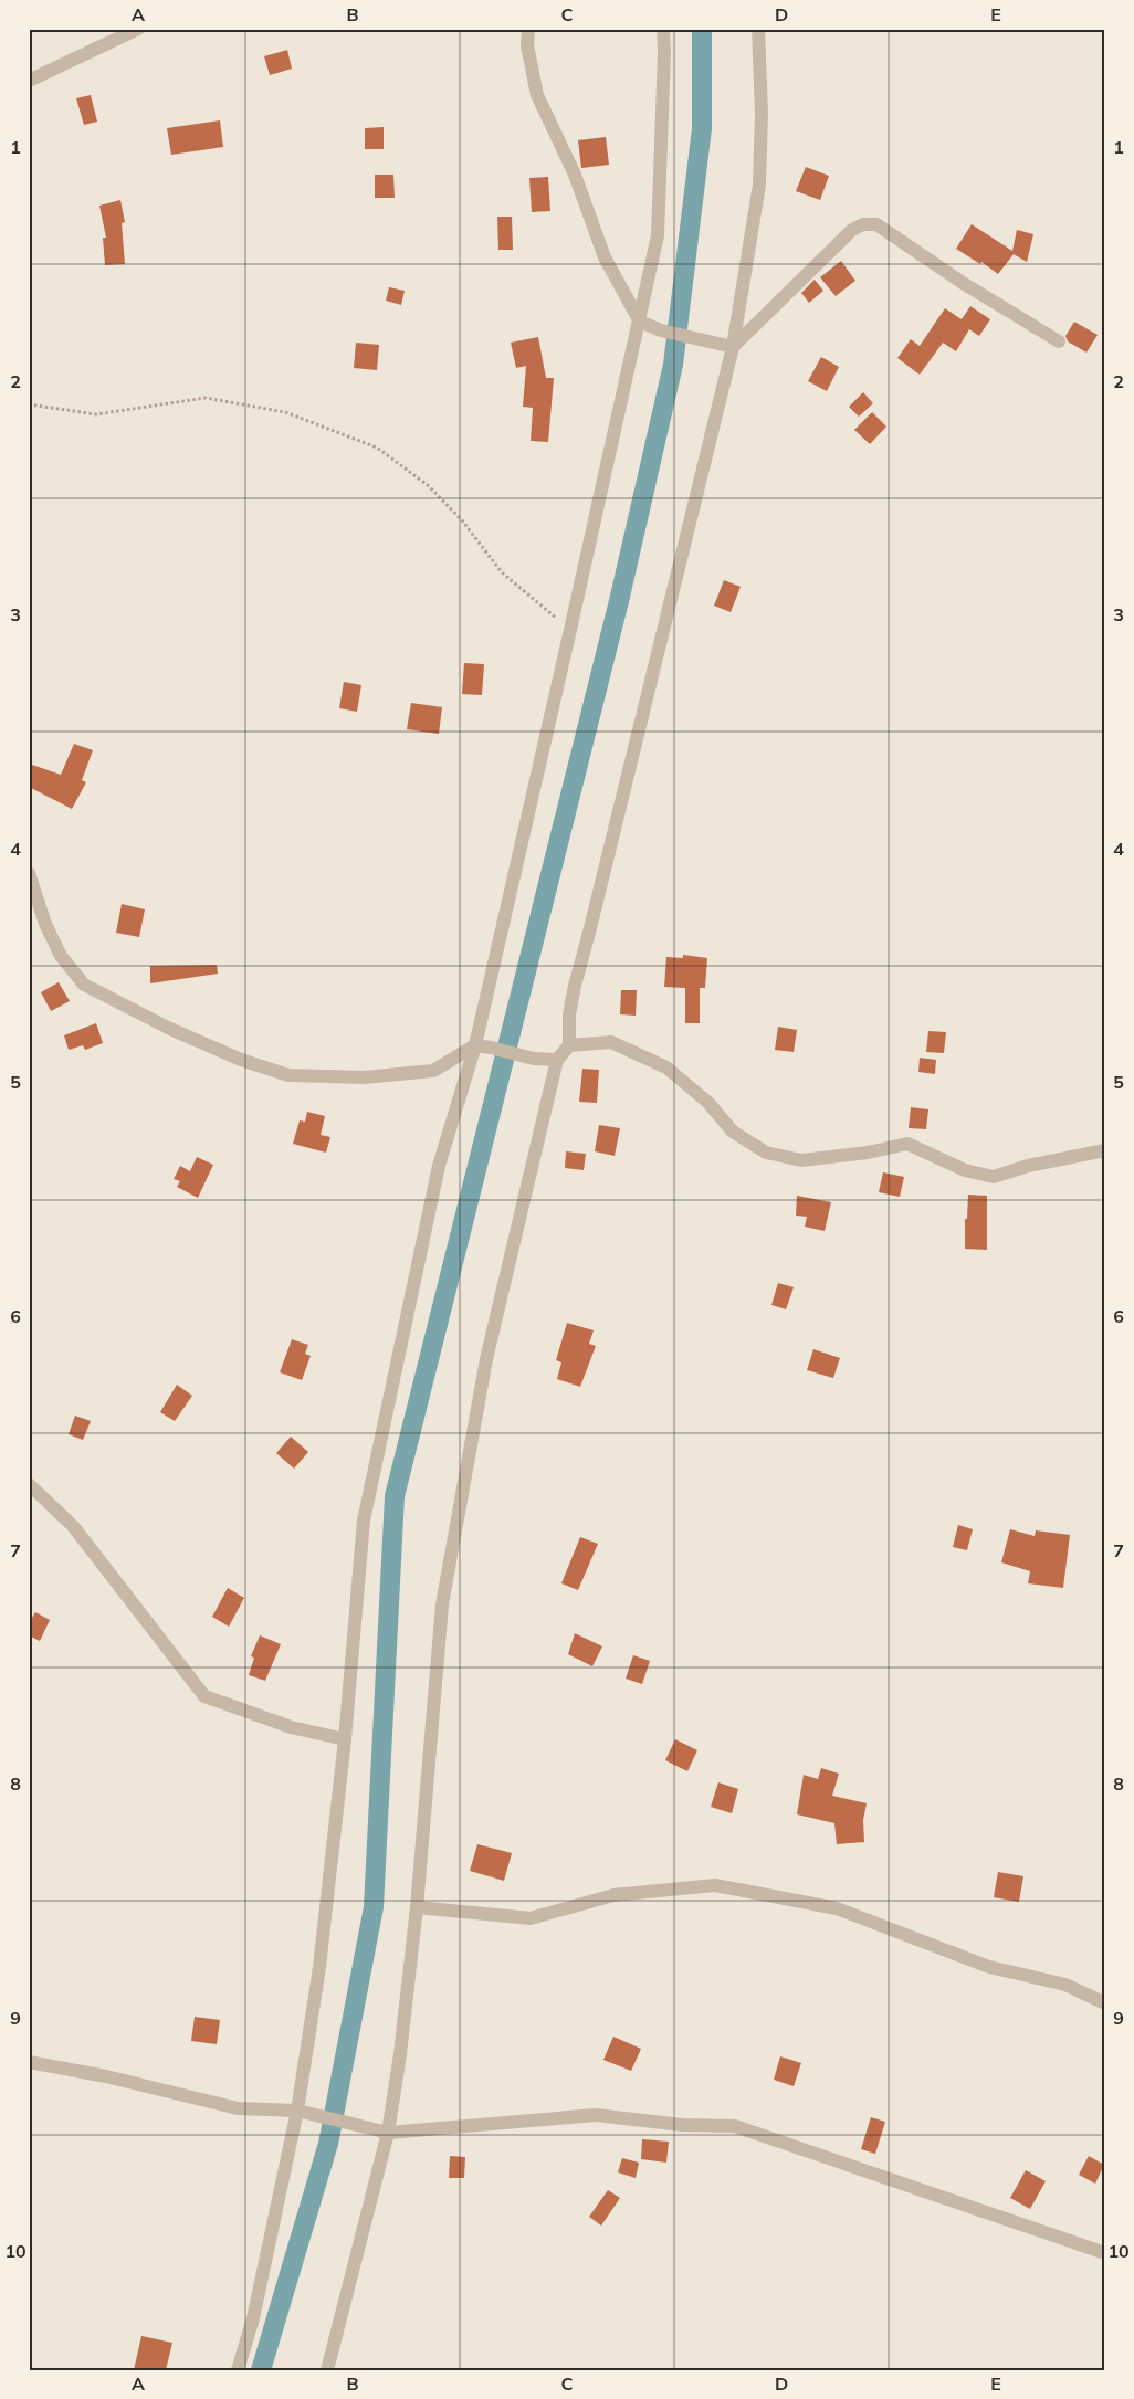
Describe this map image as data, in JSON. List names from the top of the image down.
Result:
{
  "grid": {
    "columns": [
      "A",
      "B",
      "C",
      "D",
      "E"
    ],
    "rows": [
      "1",
      "2",
      "3",
      "4",
      "5",
      "6",
      "7",
      "8",
      "9",
      "10"
    ]
  }
}
